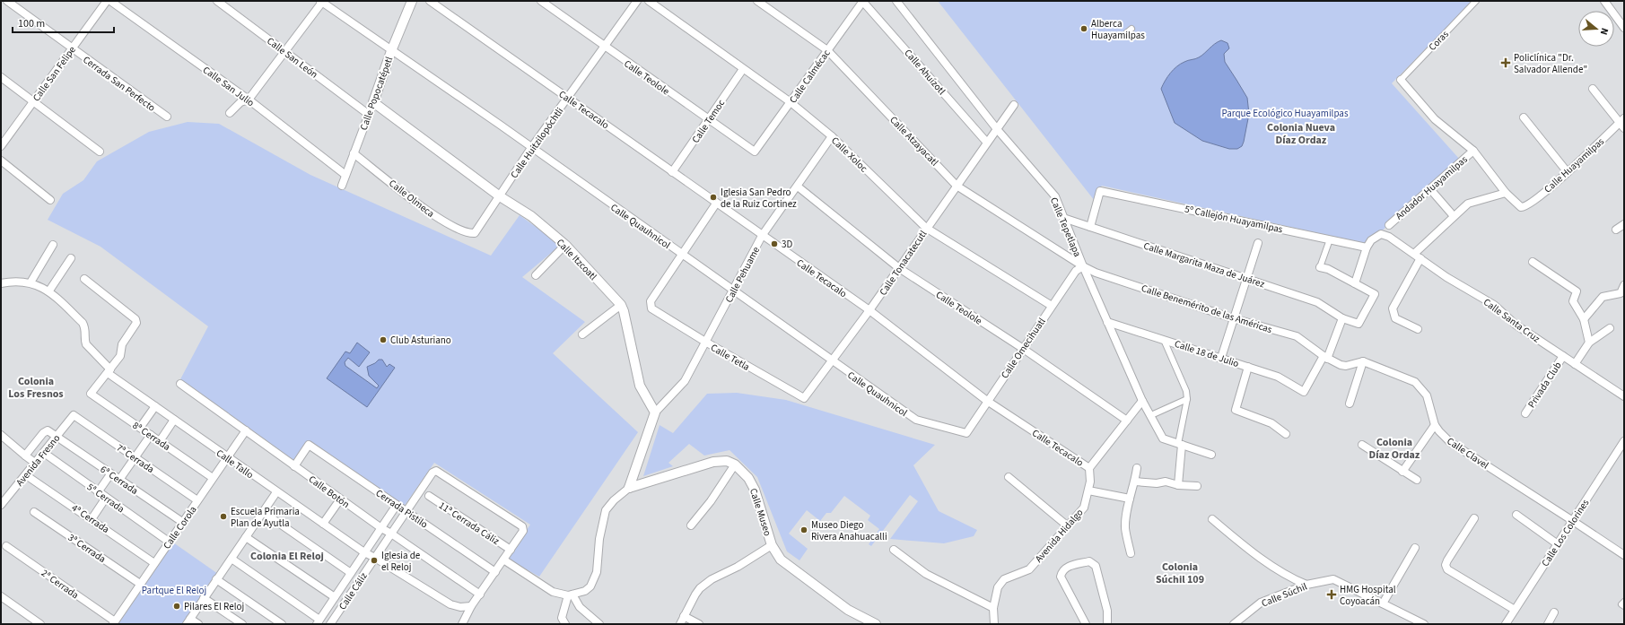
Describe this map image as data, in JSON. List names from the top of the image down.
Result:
{
  "streets": {
    "street": [
      "Coras",
      "Calle San León",
      "Calle Ahuízotl",
      "Calle San Felipe",
      "Calle Calmécac",
      "Calle Teolole",
      "Cerrada San Perfecto",
      "Calle San Julio",
      "Calle Popocatépetl",
      "Calle Tecacalo",
      "Calle Temoc",
      "Calle Atzayacatl",
      "Calle Huitzilopóchtli",
      "Calle Xoloc",
      "Calle Huayamilpas",
      "Andador Huayamilpas",
      "Calle Olmeca",
      "5º Callejón Huayamilpas",
      "Calle Quauhnicol",
      "Calle Tepetlapa",
      "Calle Itzcoatl",
      "Calle Tonacatecutl",
      "Calle Margarita Maza de Juárez",
      "Calle Pehuame",
      "Calle Benemérito de las Américas",
      "Calle Santa Cruz",
      "Calle Omecihuatl",
      "Calle 18 de Julio",
      "Calle Tetla",
      "Privada Club",
      "8ª Cerrada",
      "Calle Clavel",
      "7ª Cerrada",
      "Avenida Fresno",
      "Calle Tallo",
      "6ª Cerrada",
      "Calle Botón",
      "5ª Cerrada",
      "Cerrada Pistilo",
      "Calle Museo",
      "4ª Cerrada",
      "11ª Cerrada Cáliz",
      "Calle Corola",
      "Calle Los Colorines",
      "Avenida Hidalgo",
      "3ª Cerrada",
      "2ª Cerrada",
      "Calle Cáliz",
      "Calle Súchil"
    ]
  },
  "crossings": [
    ["Calle San León", "Calle Popocatépetl"],
    ["Calle Ahuízotl", "Calle Calmécac"],
    ["Calle Ahuízotl", "Calle Tonacatecutl"],
    ["Calle San Felipe", "Cerrada San Perfecto"],
    ["Calle Calmécac", "Calle Teolole"],
    ["Calle Calmécac", "Calle Atzayacatl"],
    ["Calle Calmécac", "Calle Xoloc"],
    ["Calle Teolole", "Calle Temoc"],
    ["Calle Teolole", "Calle Huitzilopóchtli"],
    ["Calle Teolole", "Calle Tonacatecutl"],
    ["Calle Teolole", "Calle Pehuame"],
    ["Calle Teolole", "Calle Omecihuatl"],
    ["Calle San Julio", "Calle Popocatépetl"],
    ["Calle Popocatépetl", "Calle Olmeca"],
    ["Calle Popocatépetl", "Calle Quauhnicol"],
    ["Calle Popocatépetl", "Calle Itzcoatl"],
    ["Calle Tecacalo", "Calle Temoc"],
    ["Calle Tecacalo", "Calle Huitzilopóchtli"],
    ["Calle Tecacalo", "Calle Tonacatecutl"],
    ["Calle Tecacalo", "Calle Pehuame"],
    ["Calle Tecacalo", "Calle Omecihuatl"],
    ["Calle Tecacalo", "Avenida Hidalgo"],
    ["Calle Temoc", "Calle Xoloc"],
    ["Calle Atzayacatl", "Calle Tepetlapa"],
    ["Calle Atzayacatl", "Calle Tonacatecutl"],
    ["Calle Atzayacatl", "Calle Benemérito de las Américas"],
    ["Calle Atzayacatl", "Calle Omecihuatl"],
    ["Calle Huitzilopóchtli", "Calle Olmeca"],
    ["Calle Huitzilopóchtli", "Calle Quauhnicol"],
    ["Calle Huitzilopóchtli", "Calle Itzcoatl"],
    ["Calle Xoloc", "Calle Tonacatecutl"],
    ["Calle Xoloc", "Calle Pehuame"],
    ["Calle Xoloc", "Calle Omecihuatl"],
    ["Andador Huayamilpas", "5º Callejón Huayamilpas"],
    ["Andador Huayamilpas", "Calle Santa Cruz"],
    ["5º Callejón Huayamilpas", "Calle Margarita Maza de Juárez"],
    ["Calle Quauhnicol", "Calle Tonacatecutl"],
    ["Calle Quauhnicol", "Calle Pehuame"],
    ["Calle Quauhnicol", "Calle Omecihuatl"],
    ["Calle Quauhnicol", "Calle Tetla"],
    ["Calle Tepetlapa", "Calle Tonacatecutl"],
    ["Calle Tepetlapa", "Calle Margarita Maza de Juárez"],
    ["Calle Tepetlapa", "Calle Benemérito de las Américas"],
    ["Calle Tepetlapa", "Calle Omecihuatl"],
    ["Calle Tepetlapa", "Calle 18 de Julio"],
    ["Calle Itzcoatl", "Calle Pehuame"],
    ["Calle Tonacatecutl", "Calle Tetla"],
    ["Calle Pehuame", "Calle Tetla"],
    ["Calle Benemérito de las Américas", "Calle Omecihuatl"],
    ["Calle Benemérito de las Américas", "Calle 18 de Julio"],
    ["Calle Santa Cruz", "Privada Club"],
    ["8ª Cerrada", "Calle Tallo"],
    ["8ª Cerrada", "Calle Corola"],
    ["Calle Clavel", "Calle Los Colorines"],
    ["7ª Cerrada", "Avenida Fresno"],
    ["7ª Cerrada", "Calle Corola"],
    ["Avenida Fresno", "6ª Cerrada"],
    ["Avenida Fresno", "5ª Cerrada"],
    ["Avenida Fresno", "4ª Cerrada"],
    ["Calle Tallo", "Calle Corola"],
    ["Calle Tallo", "Calle Cáliz"],
    ["6ª Cerrada", "Calle Corola"],
    ["Calle Botón", "Cerrada Pistilo"],
    ["Calle Botón", "Calle Corola"],
    ["Calle Botón", "Calle Cáliz"],
    ["5ª Cerrada", "Calle Corola"],
    ["Cerrada Pistilo", "Calle Cáliz"],
    ["4ª Cerrada", "Calle Corola"],
    ["11ª Cerrada Cáliz", "Calle Cáliz"],
    ["Calle Corola", "3ª Cerrada"],
    ["Calle Corola", "2ª Cerrada"]
  ],
  "districts": [
    "Colonia Nueva Díaz Ordaz",
    "Colonia Los Fresnos",
    "Colonia Díaz Ordaz",
    "Colonia El Reloj",
    "Colonia Súchil 109"
  ],
  "parks": ["Parque Ecológico Huayamilpas", "Partque El Reloj"],
  "places": {
    "other": [
      "Alberca Huayamilpas",
      "Iglesia San Pedro de la Ruiz Cortinez",
      "3D",
      "Club Asturiano",
      "Escuela Primaria Plan de Ayutla",
      "Museo Diego Rivera Anahuacalli",
      "Iglesia de el Reloj",
      "Pilares El Reloj"
    ],
    "health": ["Policlínica \"Dr. Salvador Allende\"", "HMG Hospital Coyoacán"]
  },
  "scale_bar": "100 m",
  "north": "right"
}
